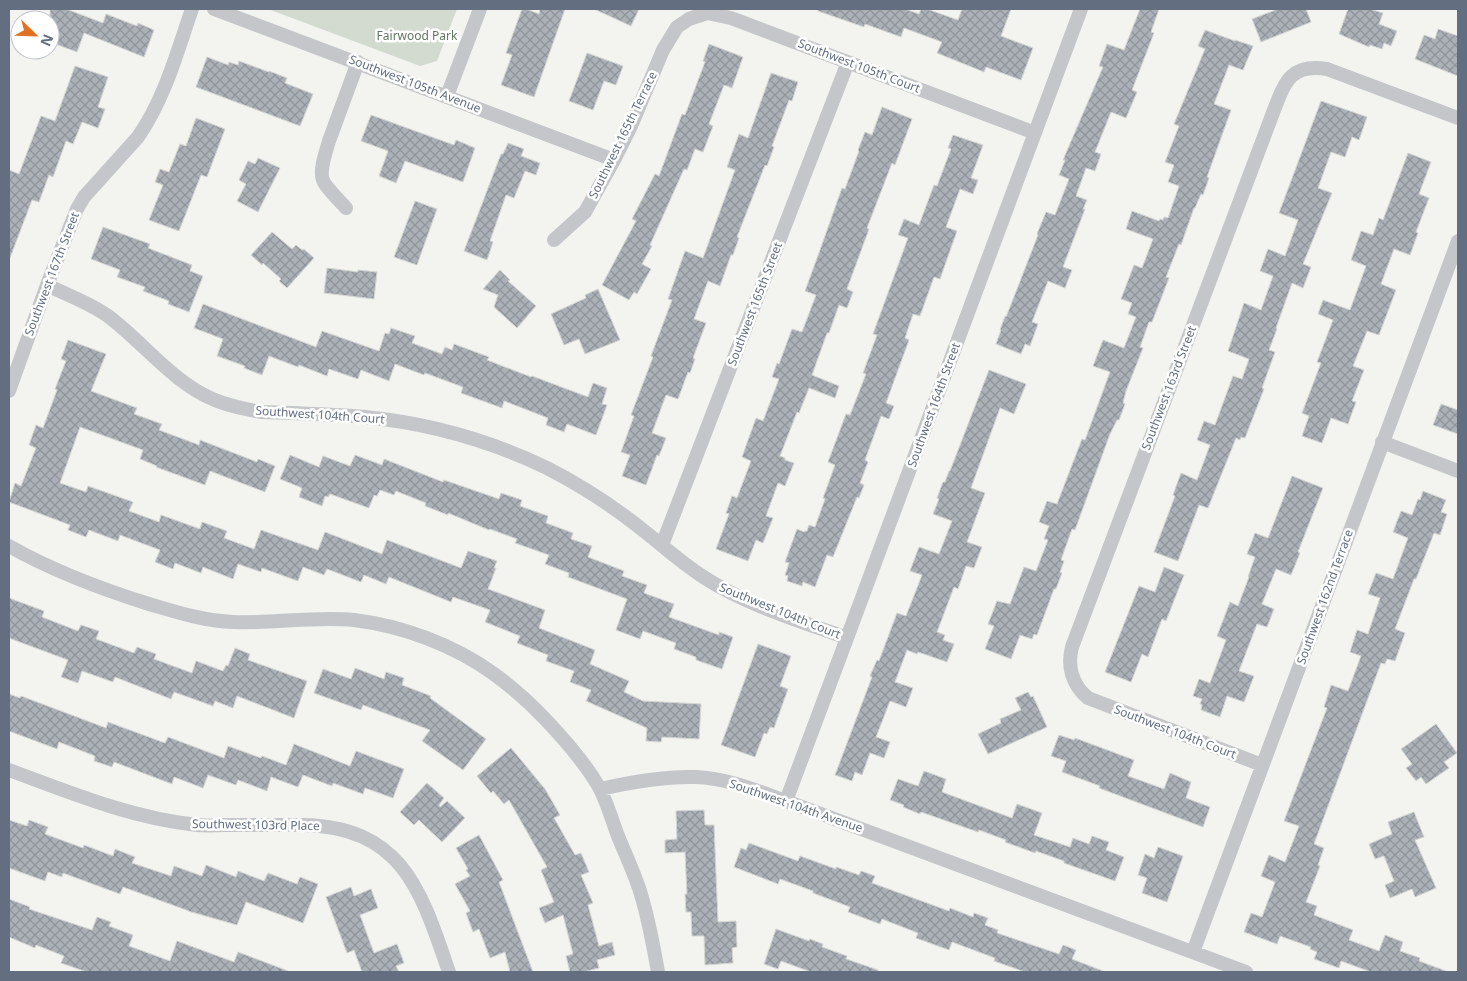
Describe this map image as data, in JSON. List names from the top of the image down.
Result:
{
  "streets": {
    "street": [
      "Southwest 105th Court",
      "Southwest 105th Avenue",
      "Southwest 165th Terrace",
      "Southwest 167th Street",
      "Southwest 165th Street",
      "Southwest 163rd Street",
      "Southwest 164th Street",
      "Southwest 104th Court",
      "Southwest 162nd Terrace",
      "Southwest 104th Avenue",
      "Southwest 103rd Place"
    ]
  },
  "crossings": [
    ["Southwest 105th Court", "Southwest 165th Terrace"],
    ["Southwest 105th Court", "Southwest 165th Street"],
    ["Southwest 105th Court", "Southwest 164th Street"],
    ["Southwest 105th Avenue", "Southwest 165th Terrace"],
    ["Southwest 167th Street", "Southwest 104th Court"],
    ["Southwest 165th Street", "Southwest 104th Court"],
    ["Southwest 163rd Street", "Southwest 104th Court"],
    ["Southwest 164th Street", "Southwest 104th Court"],
    ["Southwest 164th Street", "Southwest 104th Avenue"],
    ["Southwest 104th Court", "Southwest 162nd Terrace"],
    ["Southwest 162nd Terrace", "Southwest 104th Avenue"]
  ],
  "parks": ["Fairwood Park"],
  "north": "bottom right"
}
